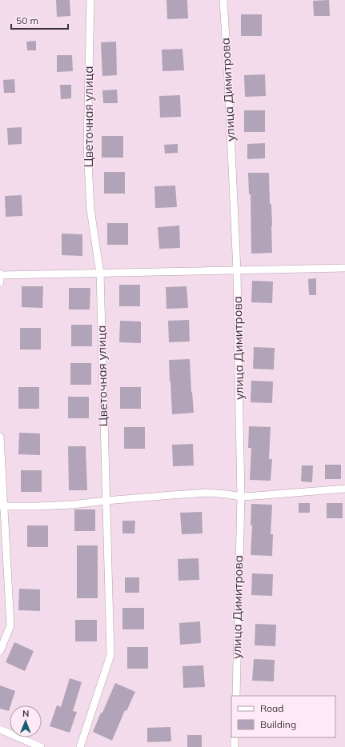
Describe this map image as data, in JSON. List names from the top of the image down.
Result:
{
  "streets": {
    "street": ["улица Димитрова", "Цветочная улица"]
  },
  "legend": ["Road", "Building"],
  "scale_bar": "50 m",
  "north": "top"
}
